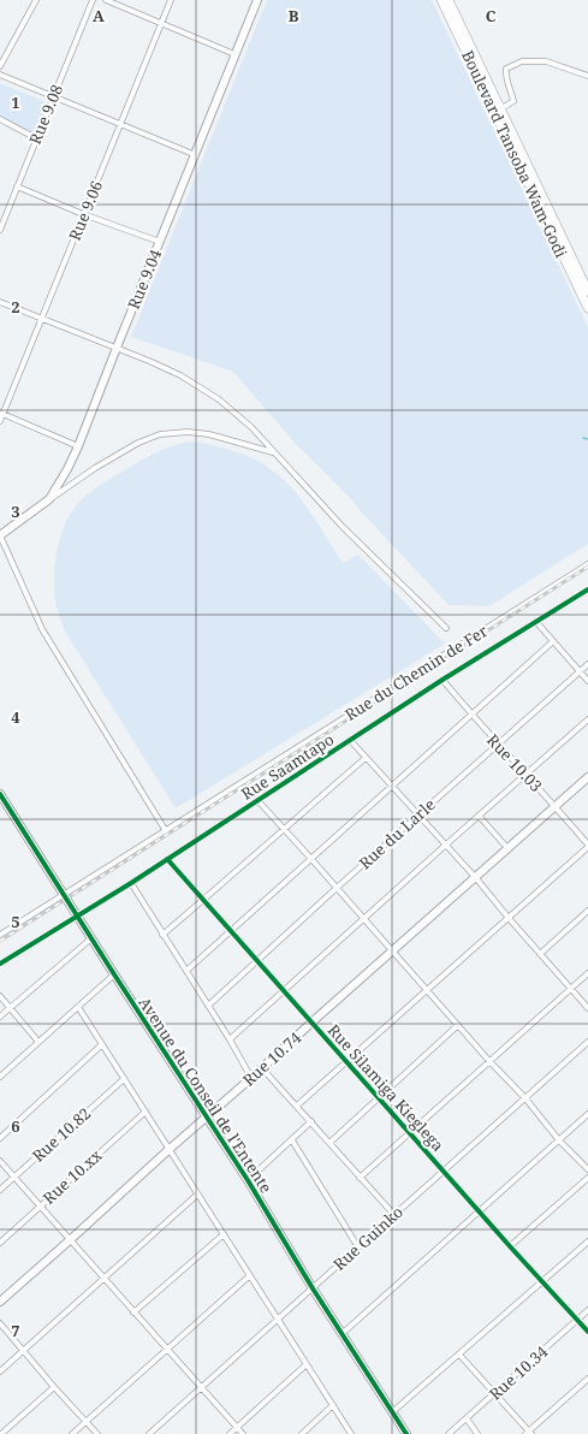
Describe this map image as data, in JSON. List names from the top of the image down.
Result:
{
  "streets": {
    "main road": [
      "Boulevard Tansoba Wam-Godi",
      "Rue 9.04",
      "Rue 10.74",
      "Avenue du Conseil de l'Entente"
    ],
    "street": [
      "Rue 9.08",
      "Rue 9.06",
      "Rue du Chemin de Fer",
      "Rue 10.03",
      "Rue Saamtapo",
      "Rue du Larle",
      "Rue Silamiga Kieglega",
      "Rue 10.82",
      "Rue 10.xx",
      "Rue Guinko",
      "Rue 10.34"
    ]
  },
  "crossings": [
    ["Rue du Chemin de Fer", "Avenue du Conseil de l'Entente"],
    ["Rue 10.03", "Rue Saamtapo"],
    ["Rue 10.03", "Rue du Larle"],
    ["Rue 10.03", "Rue 10.74"],
    ["Rue Saamtapo", "Rue Silamiga Kieglega"],
    ["Rue Saamtapo", "Avenue du Conseil de l'Entente"],
    ["Rue du Larle", "Rue Silamiga Kieglega"],
    ["Rue 10.74", "Rue Silamiga Kieglega"],
    ["Rue 10.74", "Avenue du Conseil de l'Entente"],
    ["Rue Silamiga Kieglega", "Rue Guinko"],
    ["Rue Silamiga Kieglega", "Rue 10.34"],
    ["Avenue du Conseil de l'Entente", "Rue Guinko"]
  ],
  "grid": {
    "columns": ["A", "B", "C"],
    "rows": [
      "1",
      "2",
      "3",
      "4",
      "5",
      "6",
      "7"
    ]
  }
}
